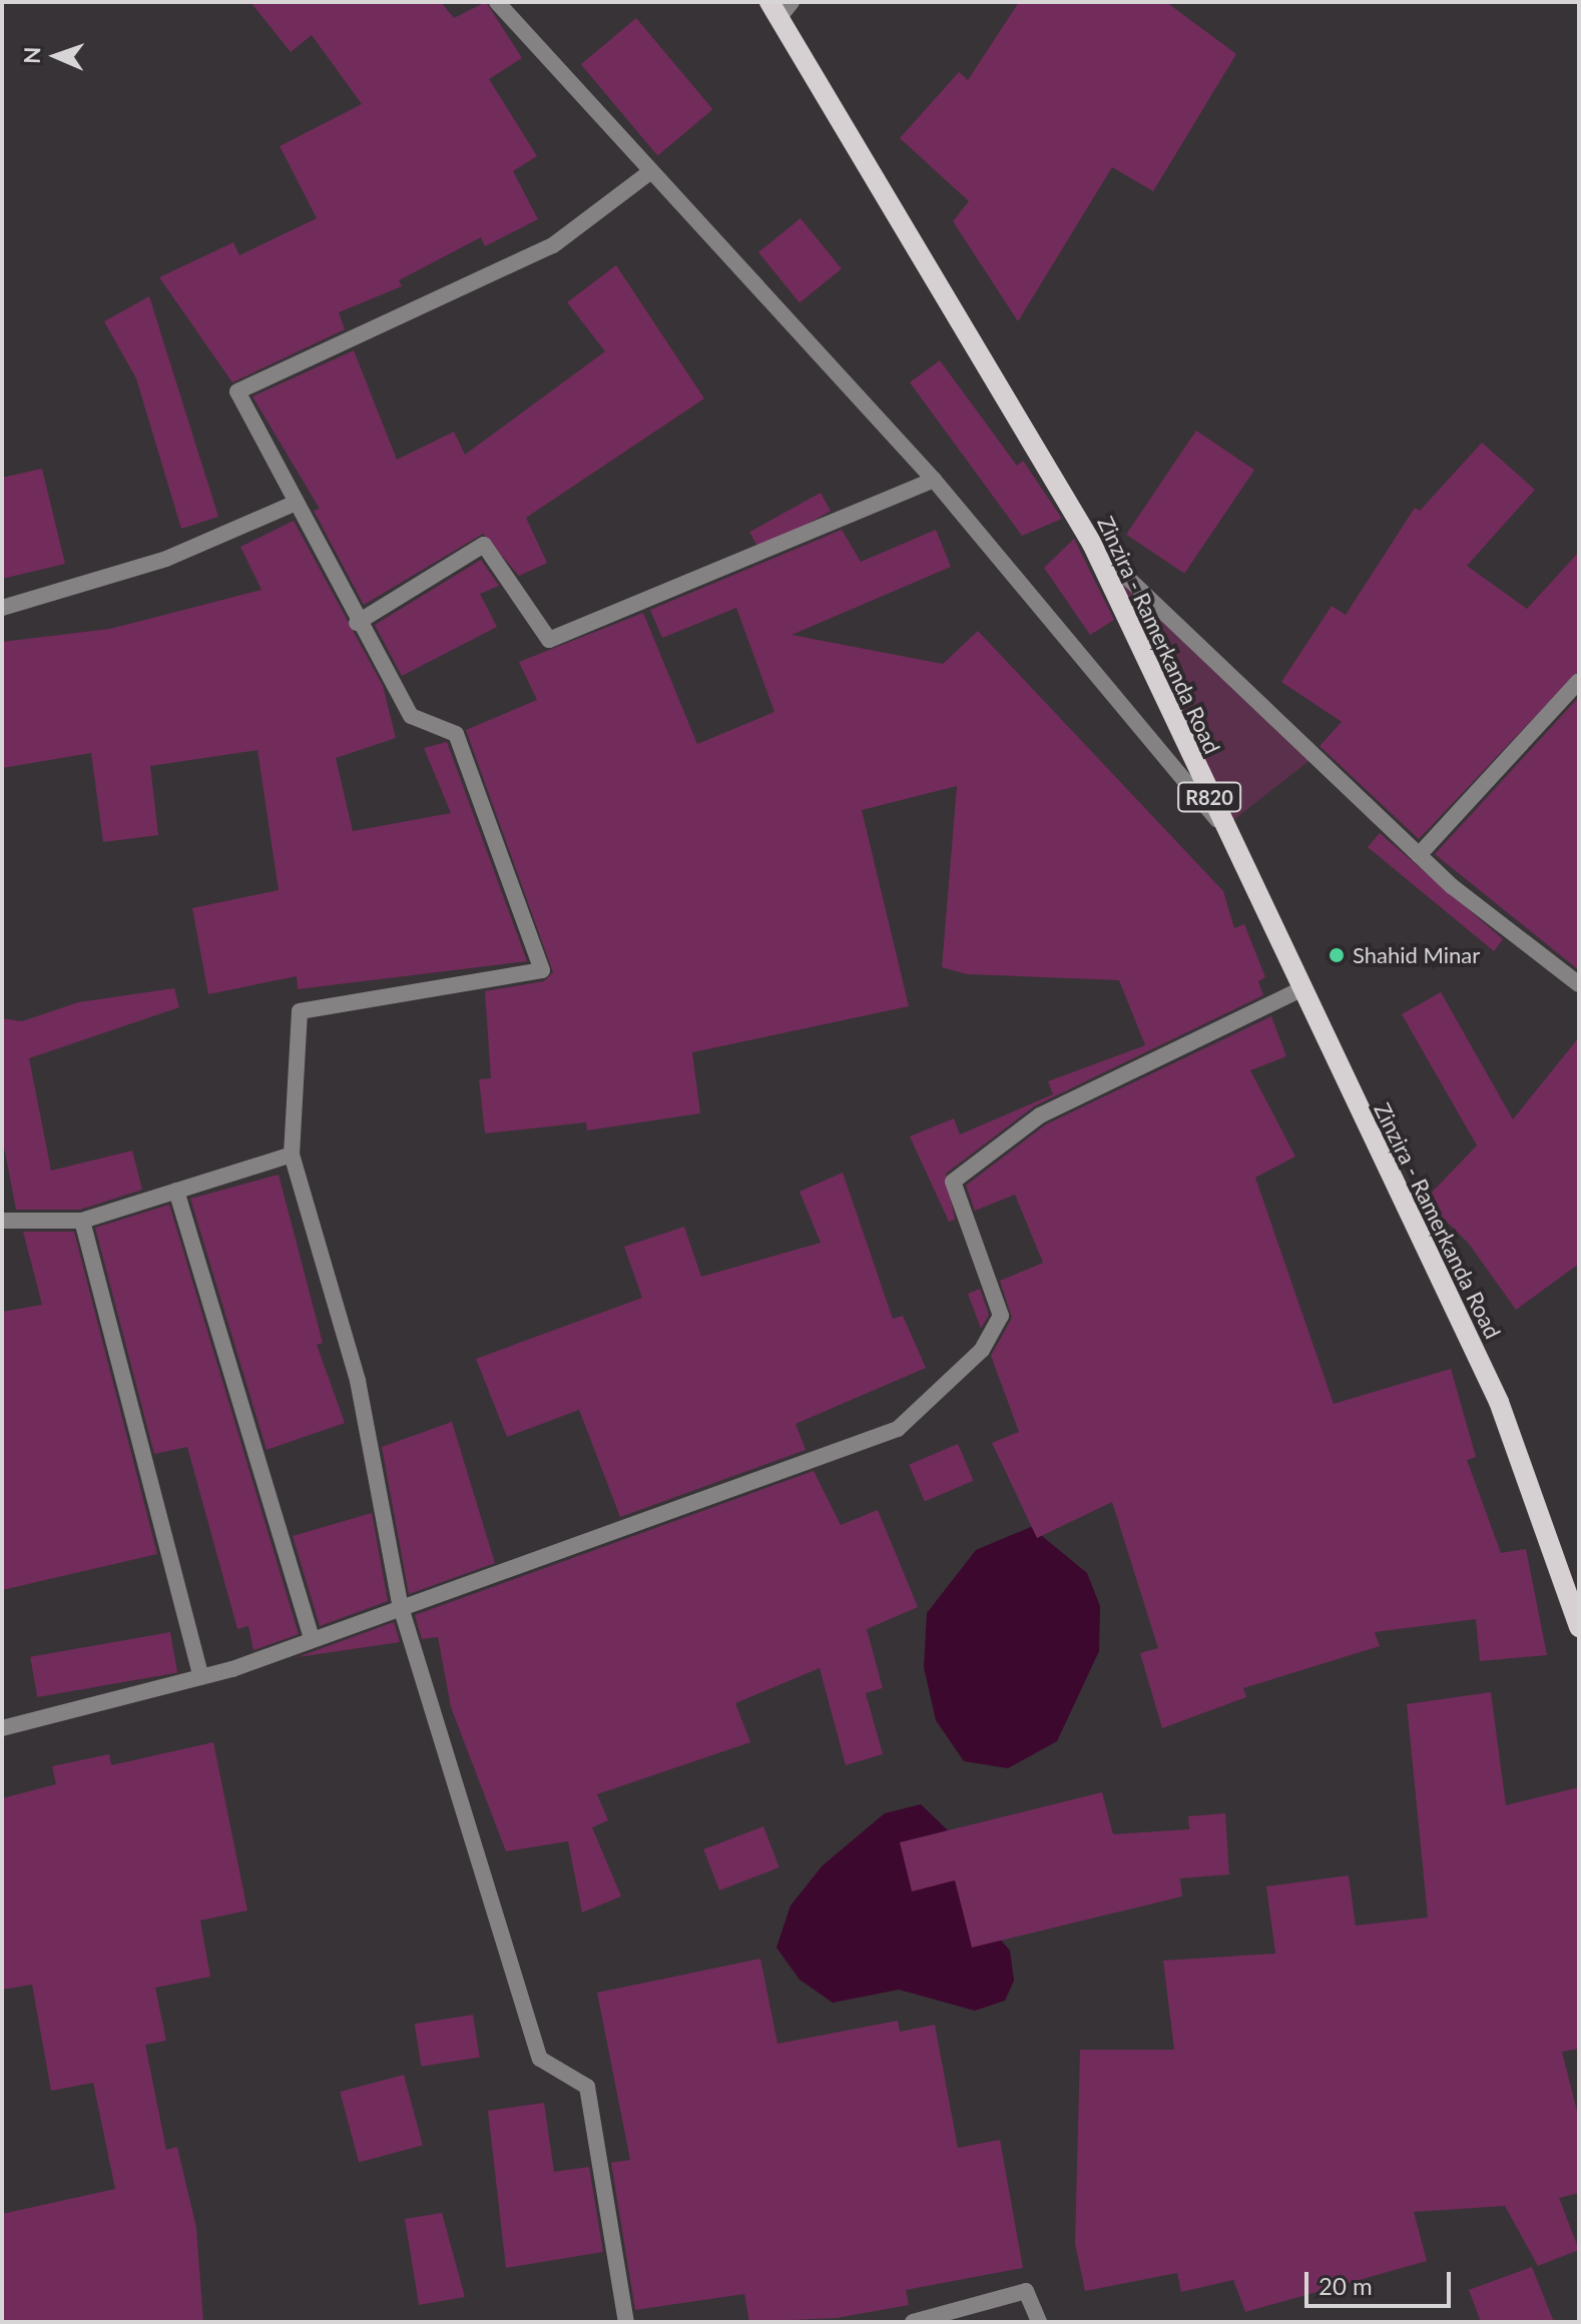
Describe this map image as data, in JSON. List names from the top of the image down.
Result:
{
  "streets": {
    "main road": ["Zinzira - Ramerkanda Road", "R820"]
  },
  "places": ["Shahid Minar"],
  "scale_bar": "20 m",
  "north": "left"
}
